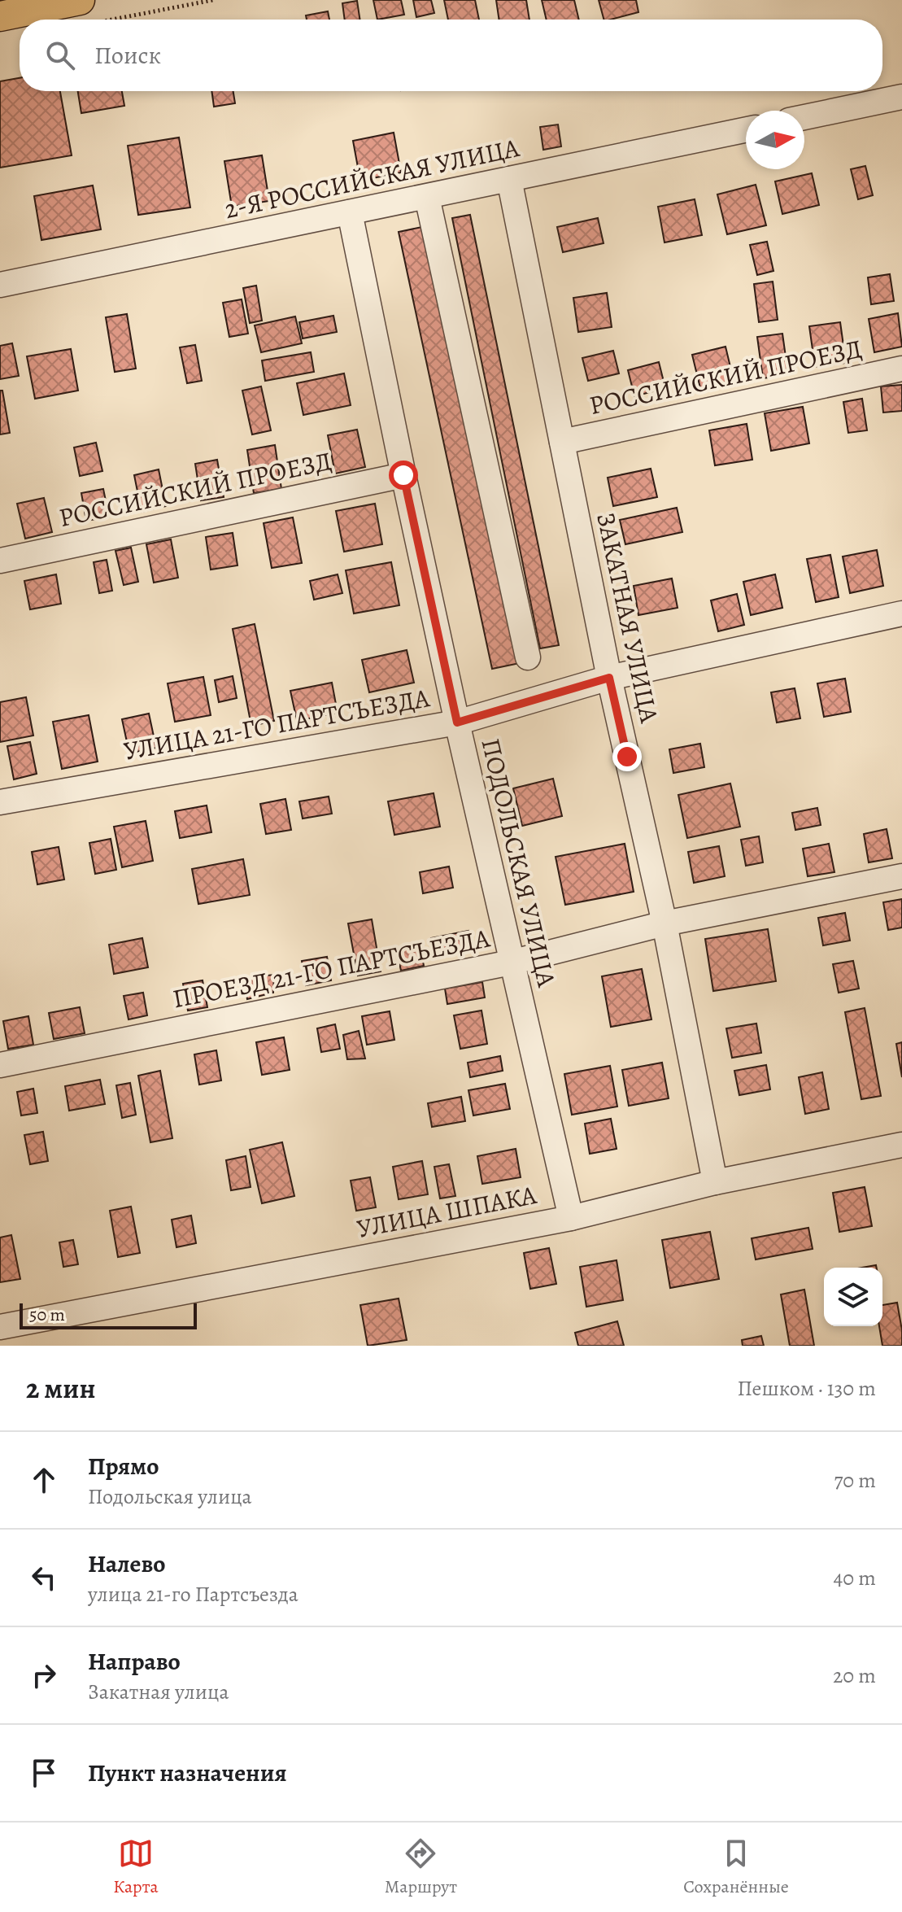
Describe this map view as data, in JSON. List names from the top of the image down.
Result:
{
  "streets": {
    "street": [
      "2-Я РОССИЙСКАЯ УЛИЦА",
      "РОССИЙСКИЙ ПРОЕЗД",
      "ЗАКАТНАЯ УЛИЦА",
      "УЛИЦА 21-ГО ПАРТСЪЕЗДА",
      "ПОДОЛЬСКАЯ УЛИЦА",
      "ПРОЕЗД 21-ГО ПАРТСЪЕЗДА",
      "УЛИЦА ШПАКА"
    ]
  },
  "crossings": [
    ["2-Я РОССИЙСКАЯ УЛИЦА", "ЗАКАТНАЯ УЛИЦА"],
    ["2-Я РОССИЙСКАЯ УЛИЦА", "ПОДОЛЬСКАЯ УЛИЦА"],
    ["РОССИЙСКИЙ ПРОЕЗД", "ЗАКАТНАЯ УЛИЦА"],
    ["РОССИЙСКИЙ ПРОЕЗД", "ПОДОЛЬСКАЯ УЛИЦА"],
    ["ЗАКАТНАЯ УЛИЦА", "УЛИЦА 21-ГО ПАРТСЪЕЗДА"],
    ["ЗАКАТНАЯ УЛИЦА", "ПРОЕЗД 21-ГО ПАРТСЪЕЗДА"],
    ["ЗАКАТНАЯ УЛИЦА", "УЛИЦА ШПАКА"],
    ["УЛИЦА 21-ГО ПАРТСЪЕЗДА", "ПОДОЛЬСКАЯ УЛИЦА"],
    ["ПОДОЛЬСКАЯ УЛИЦА", "ПРОЕЗД 21-ГО ПАРТСЪЕЗДА"],
    ["ПОДОЛЬСКАЯ УЛИЦА", "УЛИЦА ШПАКА"]
  ],
  "scale_bar": "50 m",
  "north": "right",
  "page": {
    "search": "Поиск",
    "scale": "50 m",
    "heading": ["2 мин", "Пешком · 130 m"],
    "list": [
      ["Прямо", "Подольская улица", "70 m"],
      ["Налево", "улица 21-го Партсъезда", "40 m"],
      ["Направо", "Закатная улица", "20 m"],
      "Пункт назначения"
    ],
    "nav": ["Карта", "Маршрут", "Сохранённые"]
  }
}
